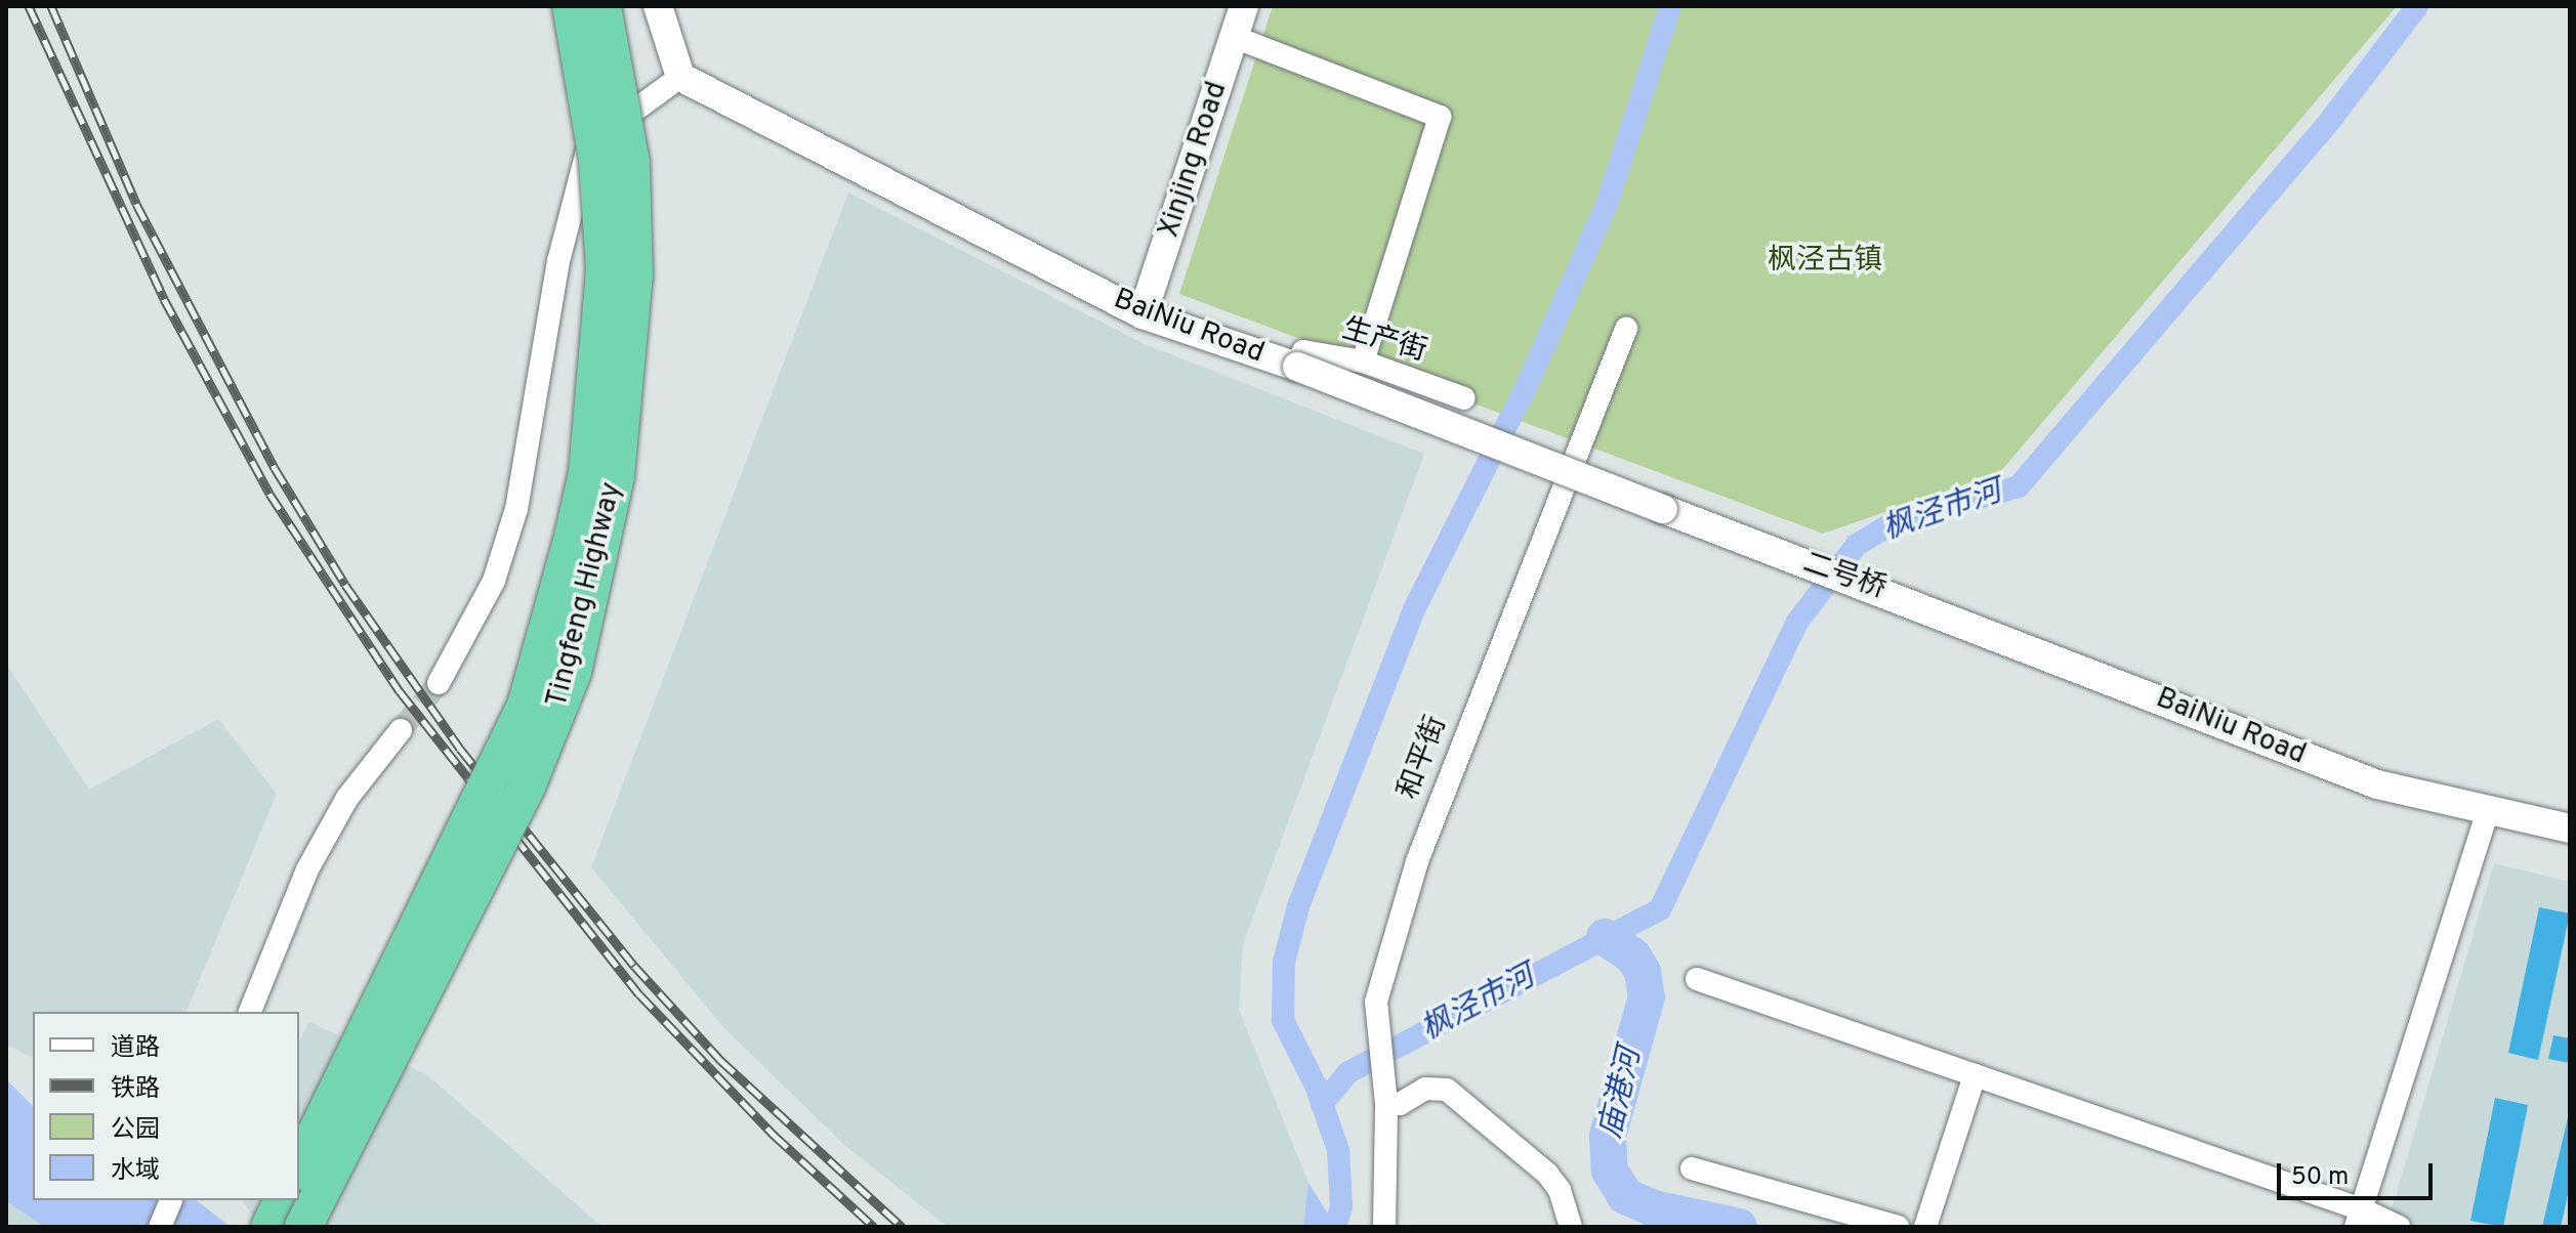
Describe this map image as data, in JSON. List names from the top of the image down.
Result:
{
  "streets": {
    "highway": ["Tingfeng Highway"],
    "street": [
      "Xinjing Road",
      "BaiNiu Road",
      "生产街",
      "二号桥",
      "和平街"
    ]
  },
  "crossings": [
    ["Xinjing Road", "BaiNiu Road"],
    ["BaiNiu Road", "生产街"],
    ["BaiNiu Road", "二号桥"]
  ],
  "water": ["枫泾市河", "庙港河"],
  "parks": ["枫泾古镇"],
  "legend": [
    "道路",
    "铁路",
    "公园",
    "水域"
  ],
  "scale_bar": "50 m"
}
